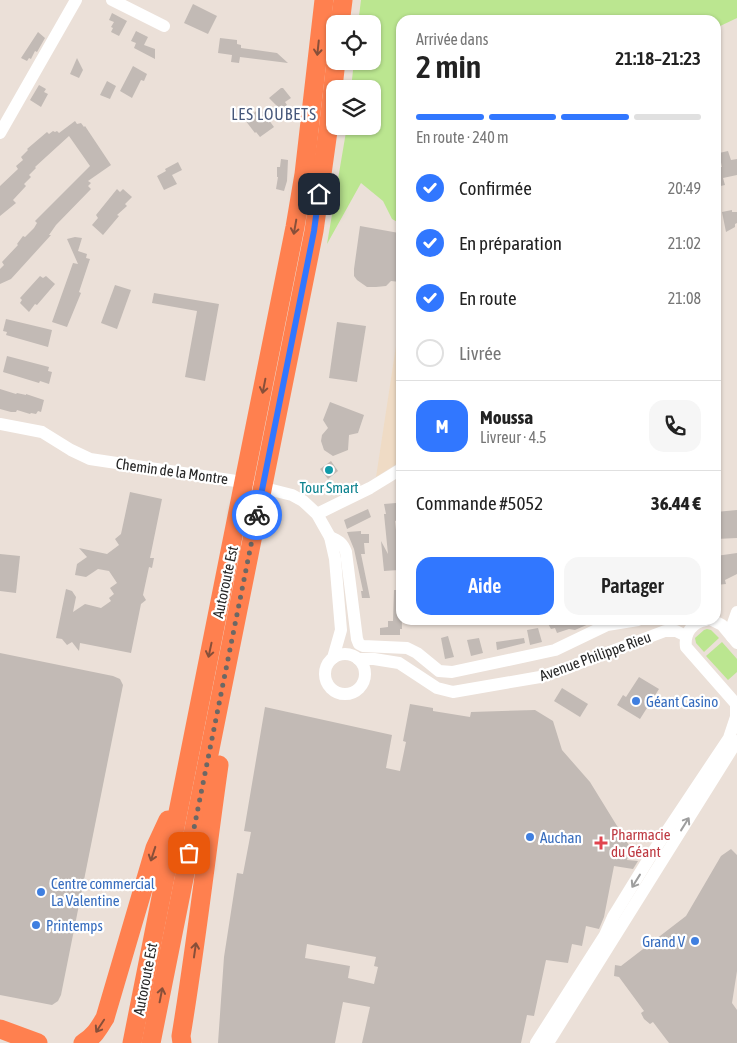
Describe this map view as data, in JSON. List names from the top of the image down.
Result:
{
  "streets": {
    "highway": ["Autoroute Est"],
    "street": ["Chemin de la Montre", "Avenue Philippe Rieu"]
  },
  "districts": ["LES LOUBETS"],
  "places": {
    "other": [
      "Tour Smart",
      "Géant Casino",
      "Auchan",
      "Centre commercial La Valentine",
      "Printemps",
      "Grand V"
    ],
    "health": ["Pharmacie du Géant"]
  },
  "page": {
    "heading": ["2 min", "Arrivée dans", "21:18–21:23"],
    "panel": [
      "Moussa",
      "Livreur · 4.5",
      "Commande #5052",
      "36.44 €"
    ],
    "bar": "En route · 240 m",
    "list": [
      ["Confirmée", "20:49"],
      ["En préparation", "21:02"],
      ["En route", "21:08"],
      "Livrée"
    ],
    "round": "M",
    "buttons": ["Aide", "Partager"]
  }
}
